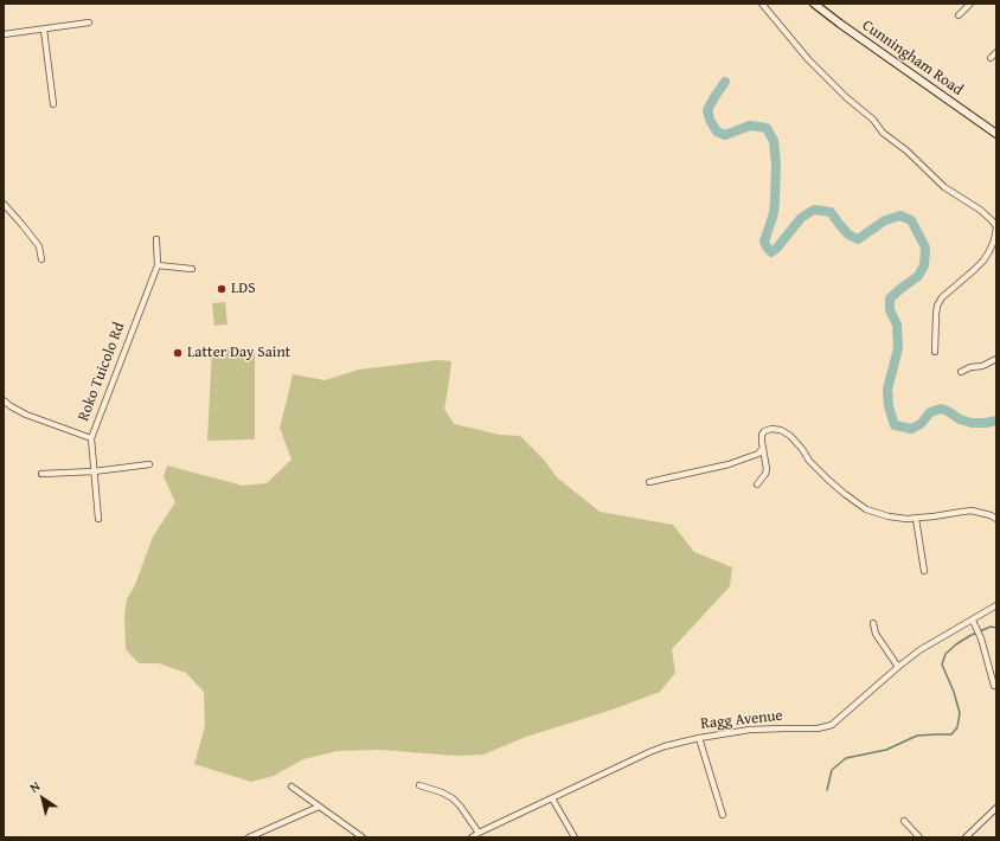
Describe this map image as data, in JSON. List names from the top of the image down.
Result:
{
  "streets": {
    "main road": ["Cunningham Road"],
    "street": ["Roko Tuicolo Rd", "Ragg Avenue"]
  },
  "places": ["LDS", "Latter Day Saint"],
  "north": "top left"
}
